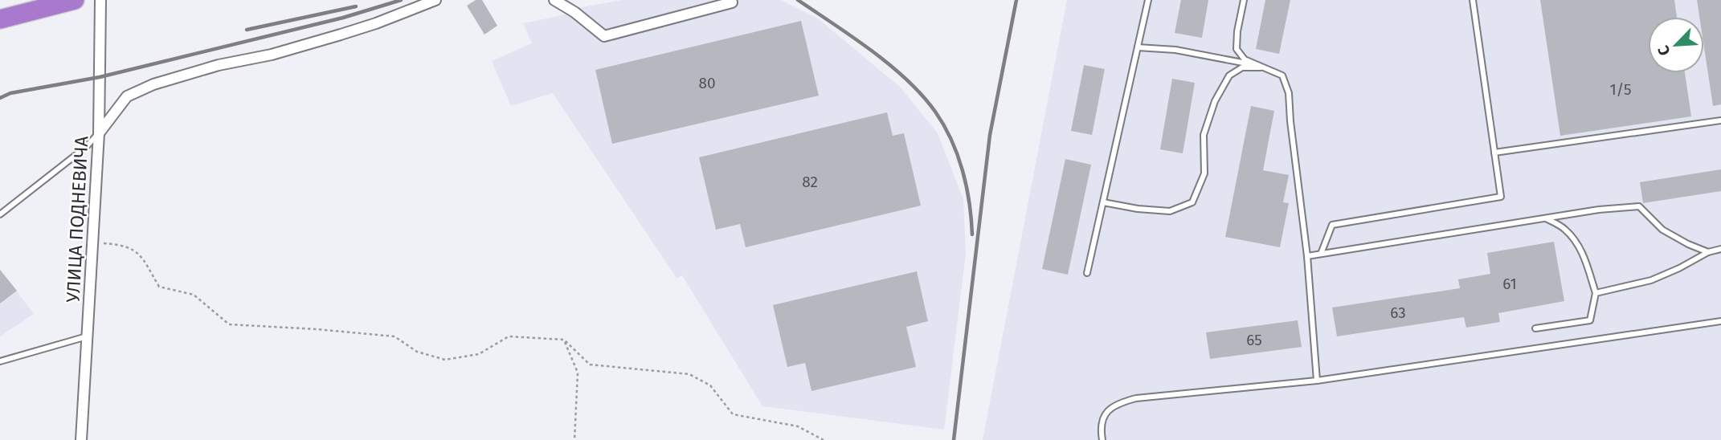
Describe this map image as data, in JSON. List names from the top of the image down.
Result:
{
  "streets": {
    "street": ["УЛИЦА ПОДНЕВИЧА"]
  },
  "house_numbers": [
    "80",
    "1/5",
    "82",
    "61",
    "63",
    "65"
  ],
  "north": "bottom left"
}
